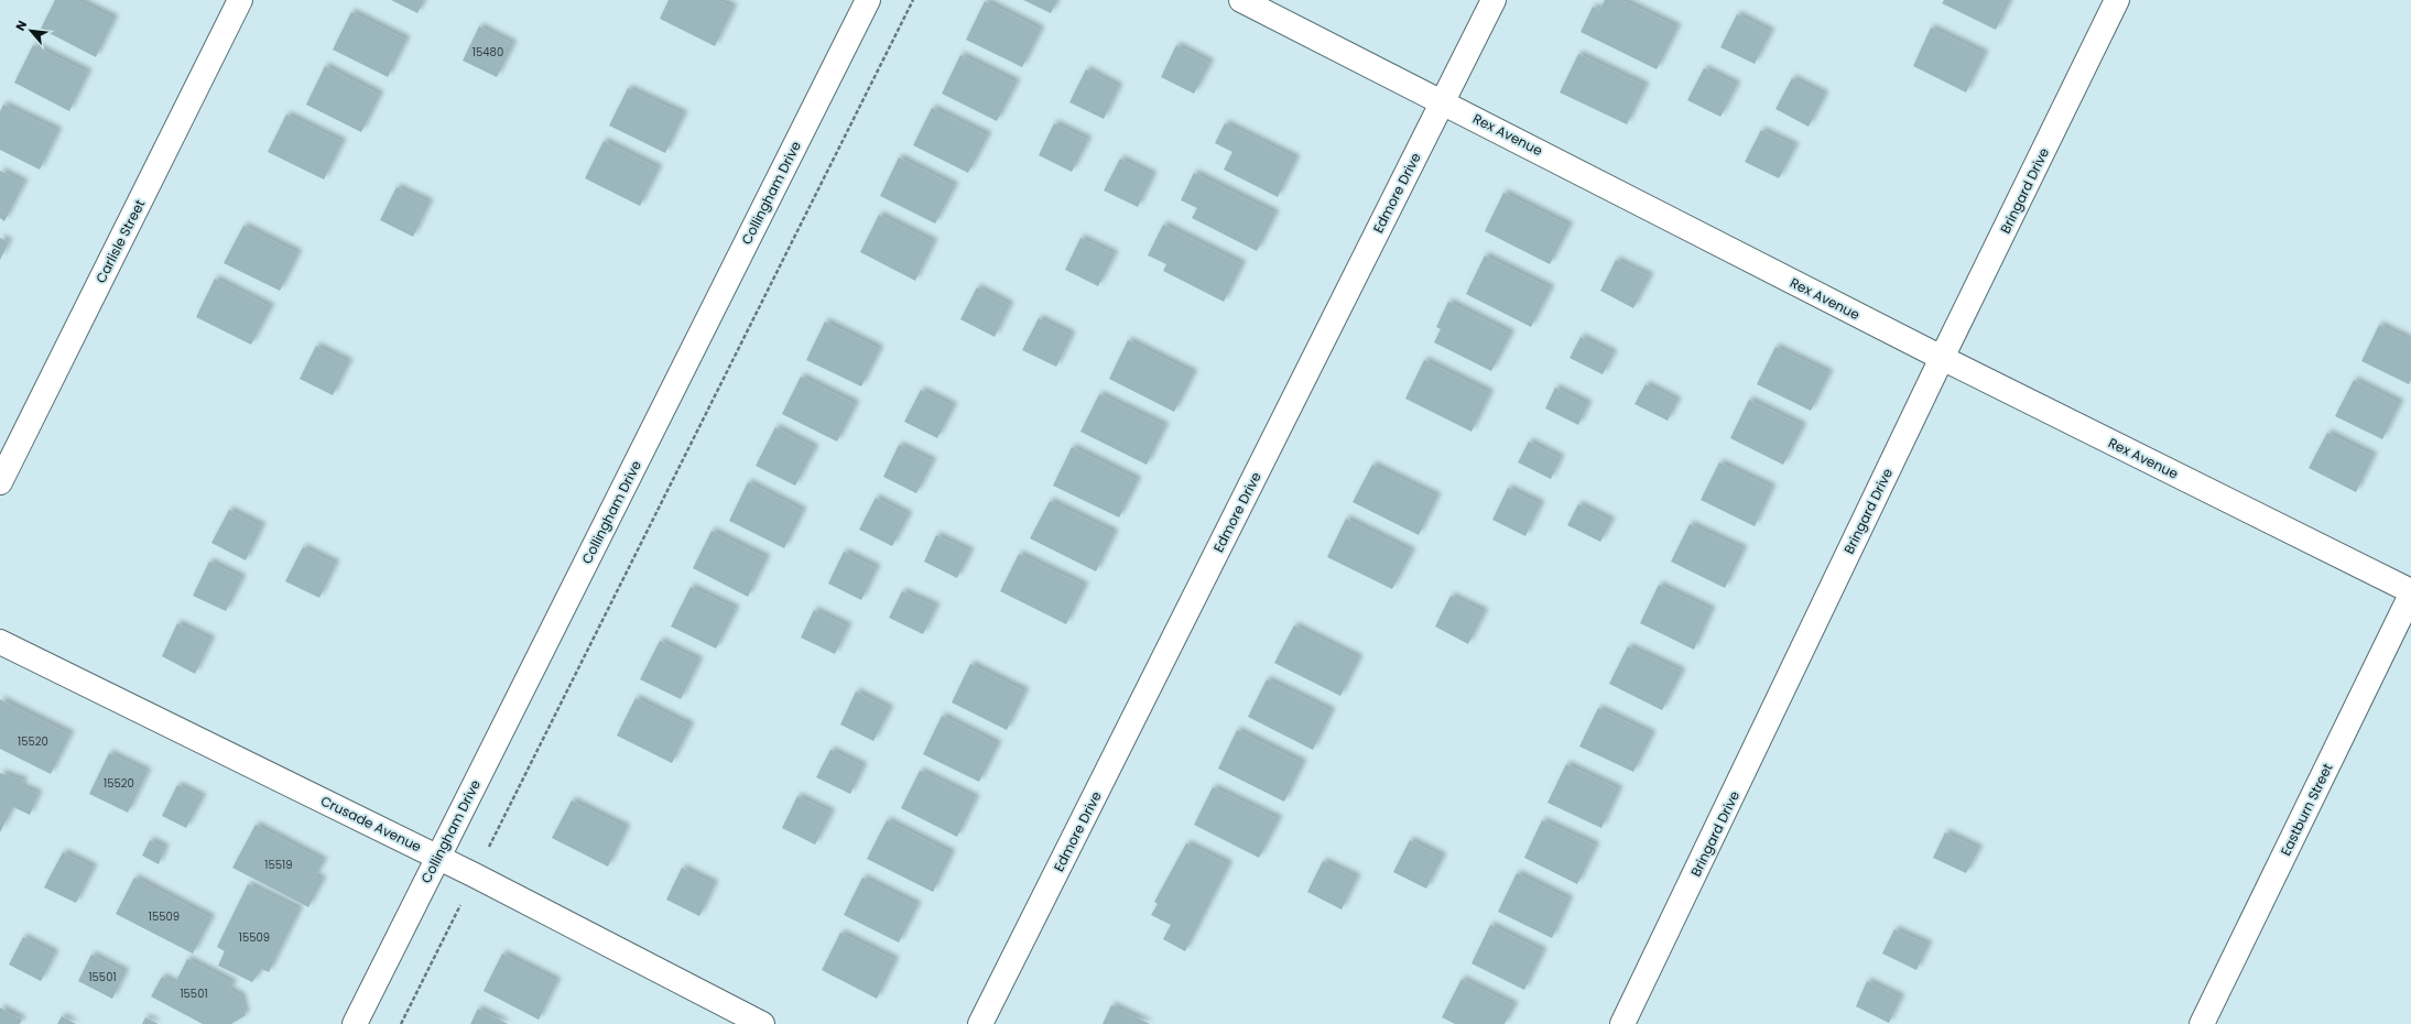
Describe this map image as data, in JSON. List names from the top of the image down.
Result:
{
  "streets": {
    "street": [
      "Rex Avenue",
      "Bringard Drive",
      "Collingham Drive",
      "Edmore Drive",
      "Carlisle Street",
      "Eastburn Street",
      "Crusade Avenue"
    ]
  },
  "crossings": [
    ["Rex Avenue", "Bringard Drive"],
    ["Rex Avenue", "Edmore Drive"],
    ["Rex Avenue", "Eastburn Street"],
    ["Collingham Drive", "Crusade Avenue"]
  ],
  "house_numbers": [
    "15480",
    "15520",
    "15520",
    "15519",
    "15509",
    "15509",
    "15501",
    "15501"
  ],
  "north": "top left"
}
